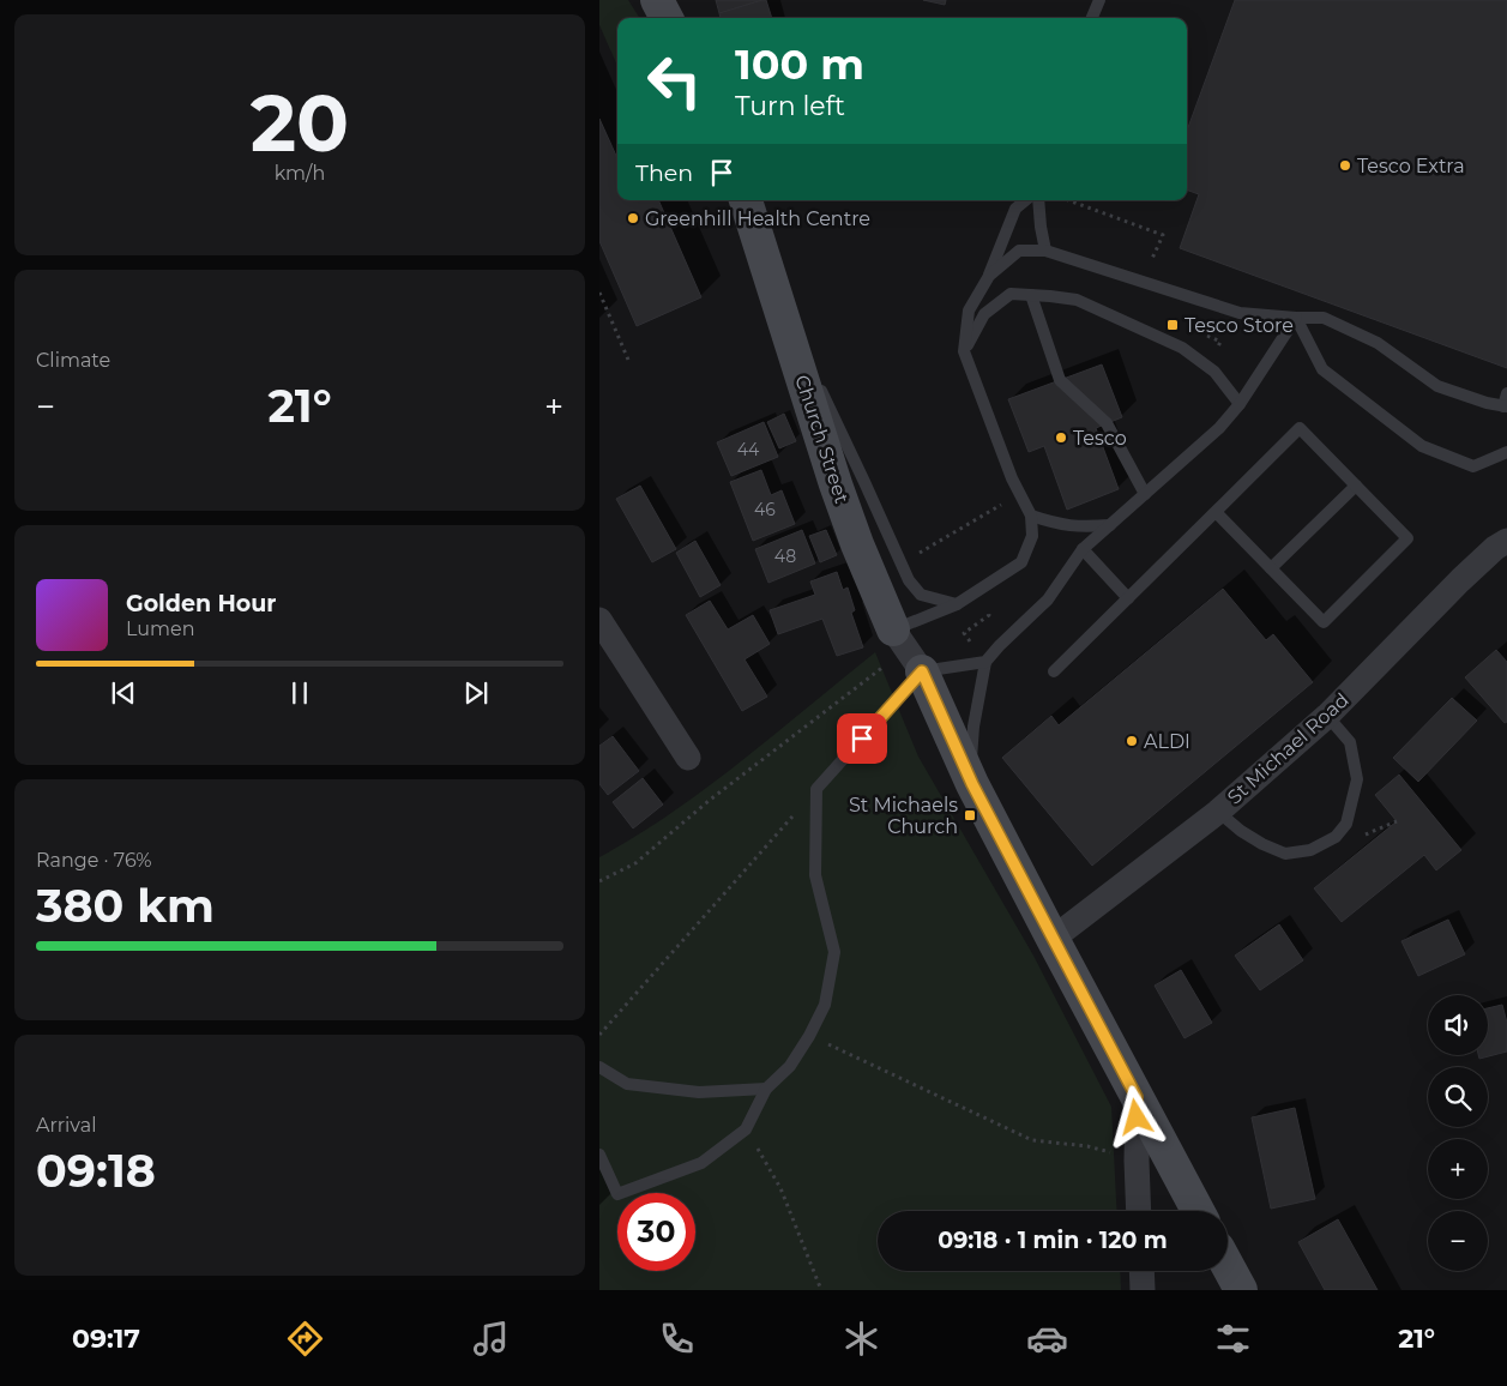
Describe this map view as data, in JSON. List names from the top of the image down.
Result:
{
  "streets": {
    "street": ["Church Street", "St Michael Road"]
  },
  "places": {
    "other": [
      "Tesco Extra",
      "Greenhill Health Centre",
      "Tesco",
      "ALDI"
    ],
    "transit": ["Tesco Store", "St Michaels Church"]
  },
  "house_numbers": ["44", "46", "48"],
  "page": {
    "tile": [
      ["20", "km/h"],
      "Climate",
      ["Range · 76%", "380 km"],
      ["Arrival", "09:18"]
    ],
    "turn": ["100 m", "Turn left"],
    "then": "Then",
    "heat": ["−", "21°", "+"],
    "song": ["Golden Hour", "Lumen"],
    "map_buttons": ["+", "−"],
    "limit": "30",
    "trip": "09:18 · 1 min · 120 m",
    "tabs": ["09:17", "21°"]
  }
}
